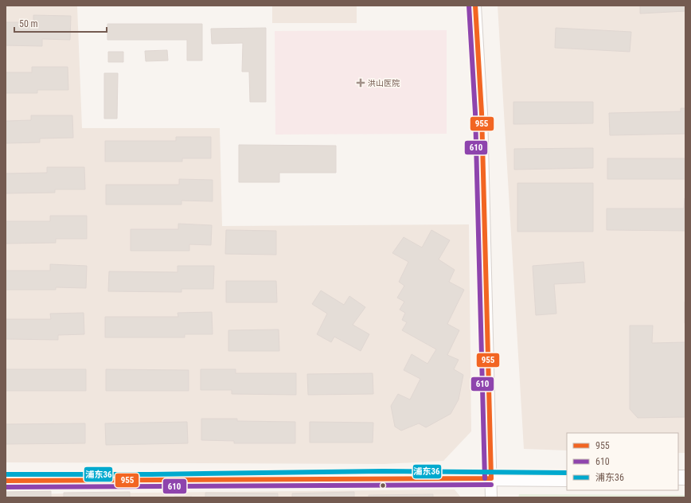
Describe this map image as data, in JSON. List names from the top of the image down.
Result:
{
  "places": {
    "health": ["洪山医院"]
  },
  "lines": ["transit line 955", "transit line 610", "transit line 浦东36"],
  "legend": ["955", "610", "浦东36"],
  "scale_bar": "50 m"
}
